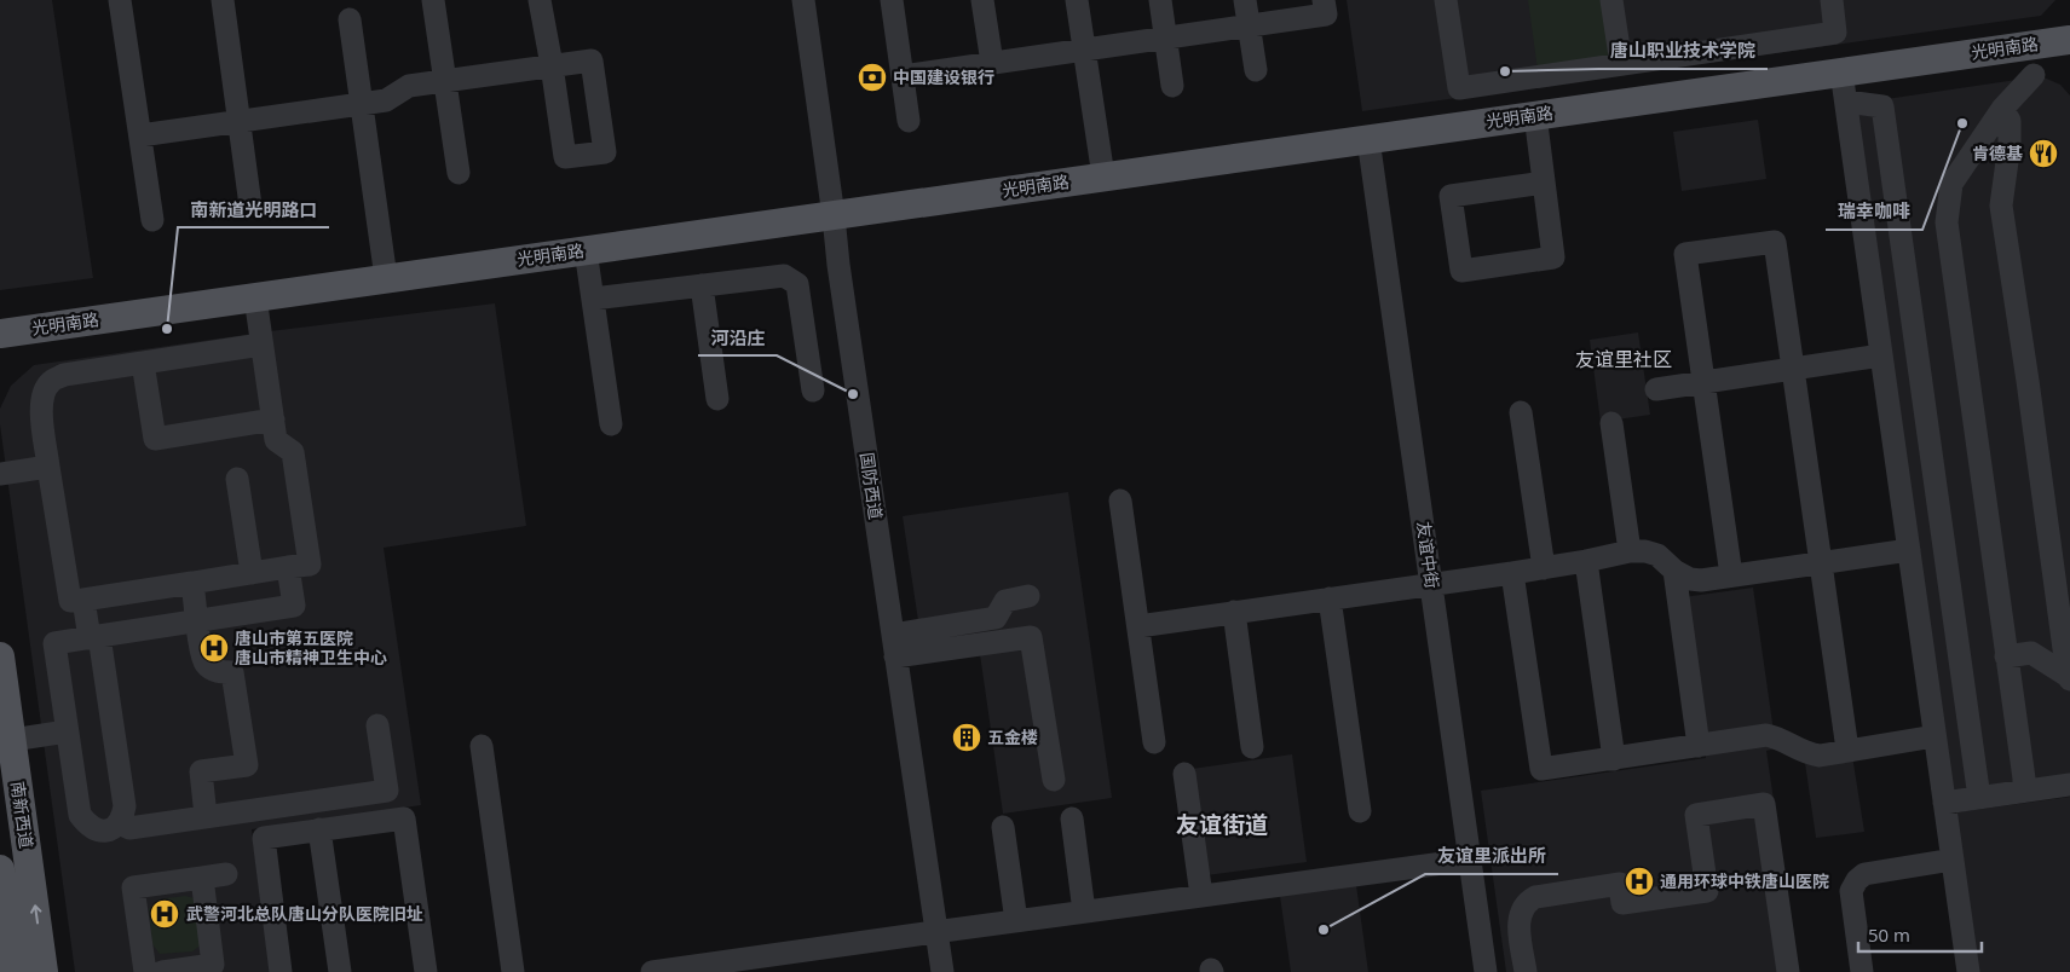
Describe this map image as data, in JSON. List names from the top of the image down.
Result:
{
  "streets": {
    "main road": ["光明南路", "南新西道"],
    "street": ["国防西道", "友谊中街"]
  },
  "crossings": [
    ["光明南路", "国防西道"],
    ["光明南路", "友谊中街"]
  ],
  "districts": ["友谊里社区", "友谊街道"],
  "places": {
    "other": [
      "唐山职业技术学院",
      "瑞幸咖啡",
      "南新道光明路口",
      "河沿庄",
      "友谊里派出所"
    ],
    "bank": ["中国建设银行"],
    "restaurant": ["肯德基"],
    "hospital": ["唐山市第五医院 唐山市精神卫生中心", "通用环球中铁唐山医院", "武警河北总队唐山分队医院旧址"],
    "building": ["五金楼"]
  },
  "scale_bar": "50 m"
}
